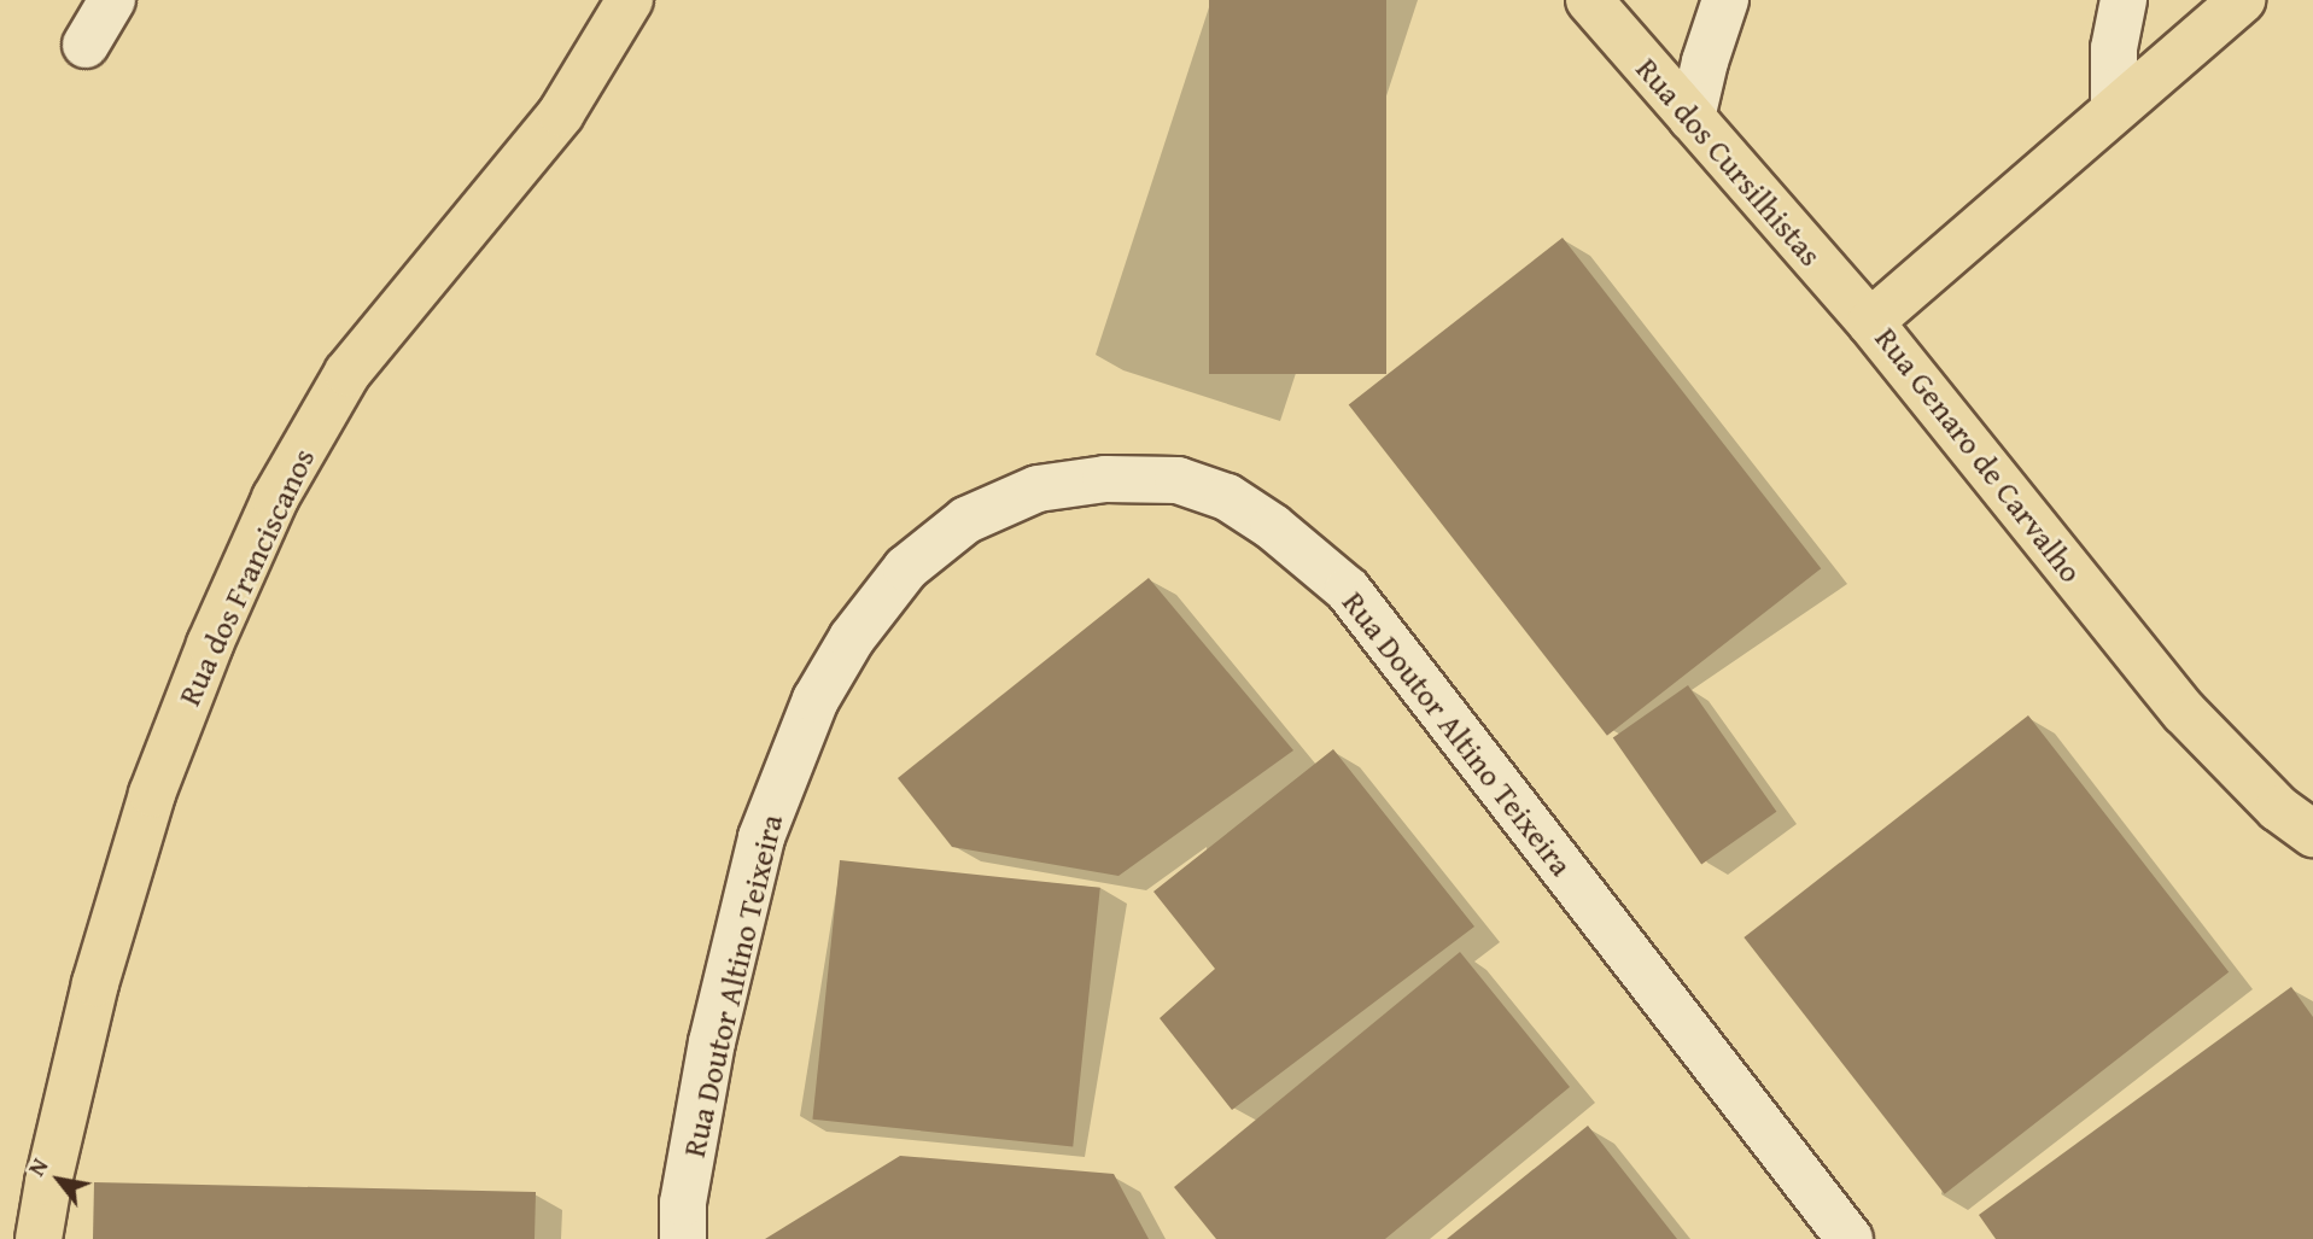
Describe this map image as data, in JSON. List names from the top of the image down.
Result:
{
  "streets": {
    "main road": ["Rua dos Cursilhistas", "Rua Genaro de Carvalho", "Rua dos Franciscanos"],
    "street": ["Rua Doutor Altino Teixeira"]
  },
  "crossings": [
    ["Rua dos Cursilhistas", "Rua Genaro de Carvalho"]
  ],
  "north": "top left"
}
